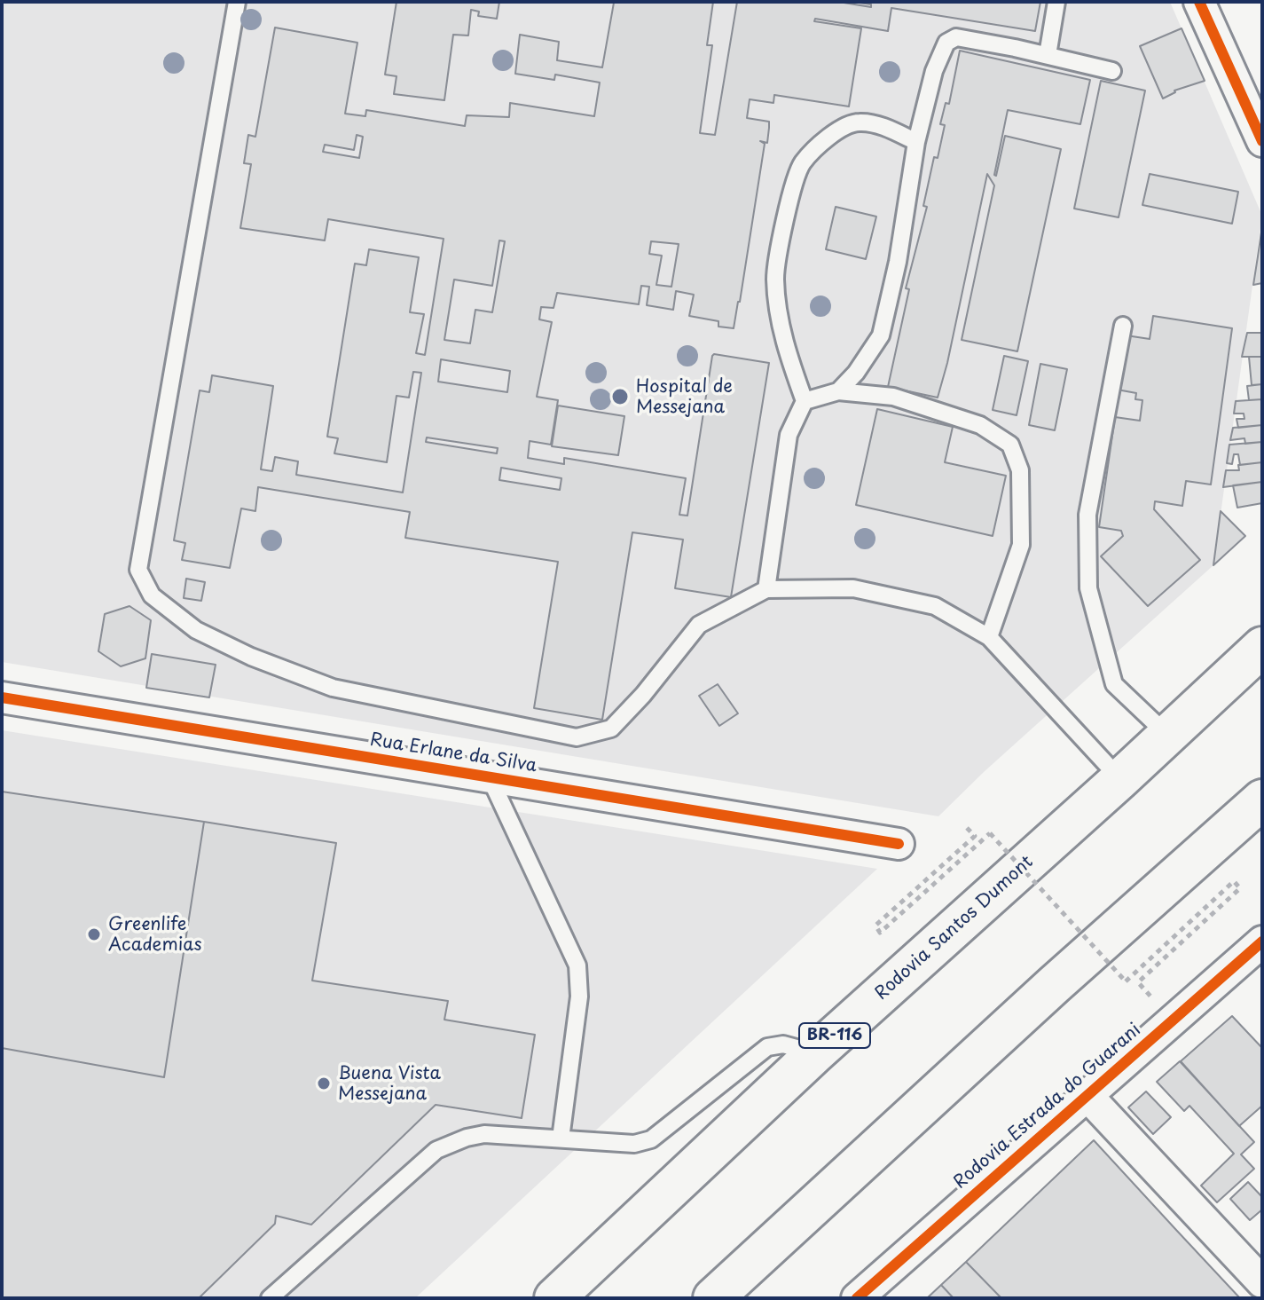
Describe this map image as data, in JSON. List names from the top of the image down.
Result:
{
  "streets": {
    "highway": ["Rodovia Santos Dumont", "BR-116"],
    "street": ["Rua Erlane da Silva", "Rodovia Estrada do Guarani"]
  },
  "places": ["Hospital de Messejana", "Greenlife Academias", "Buena Vista Messejana"]
}
